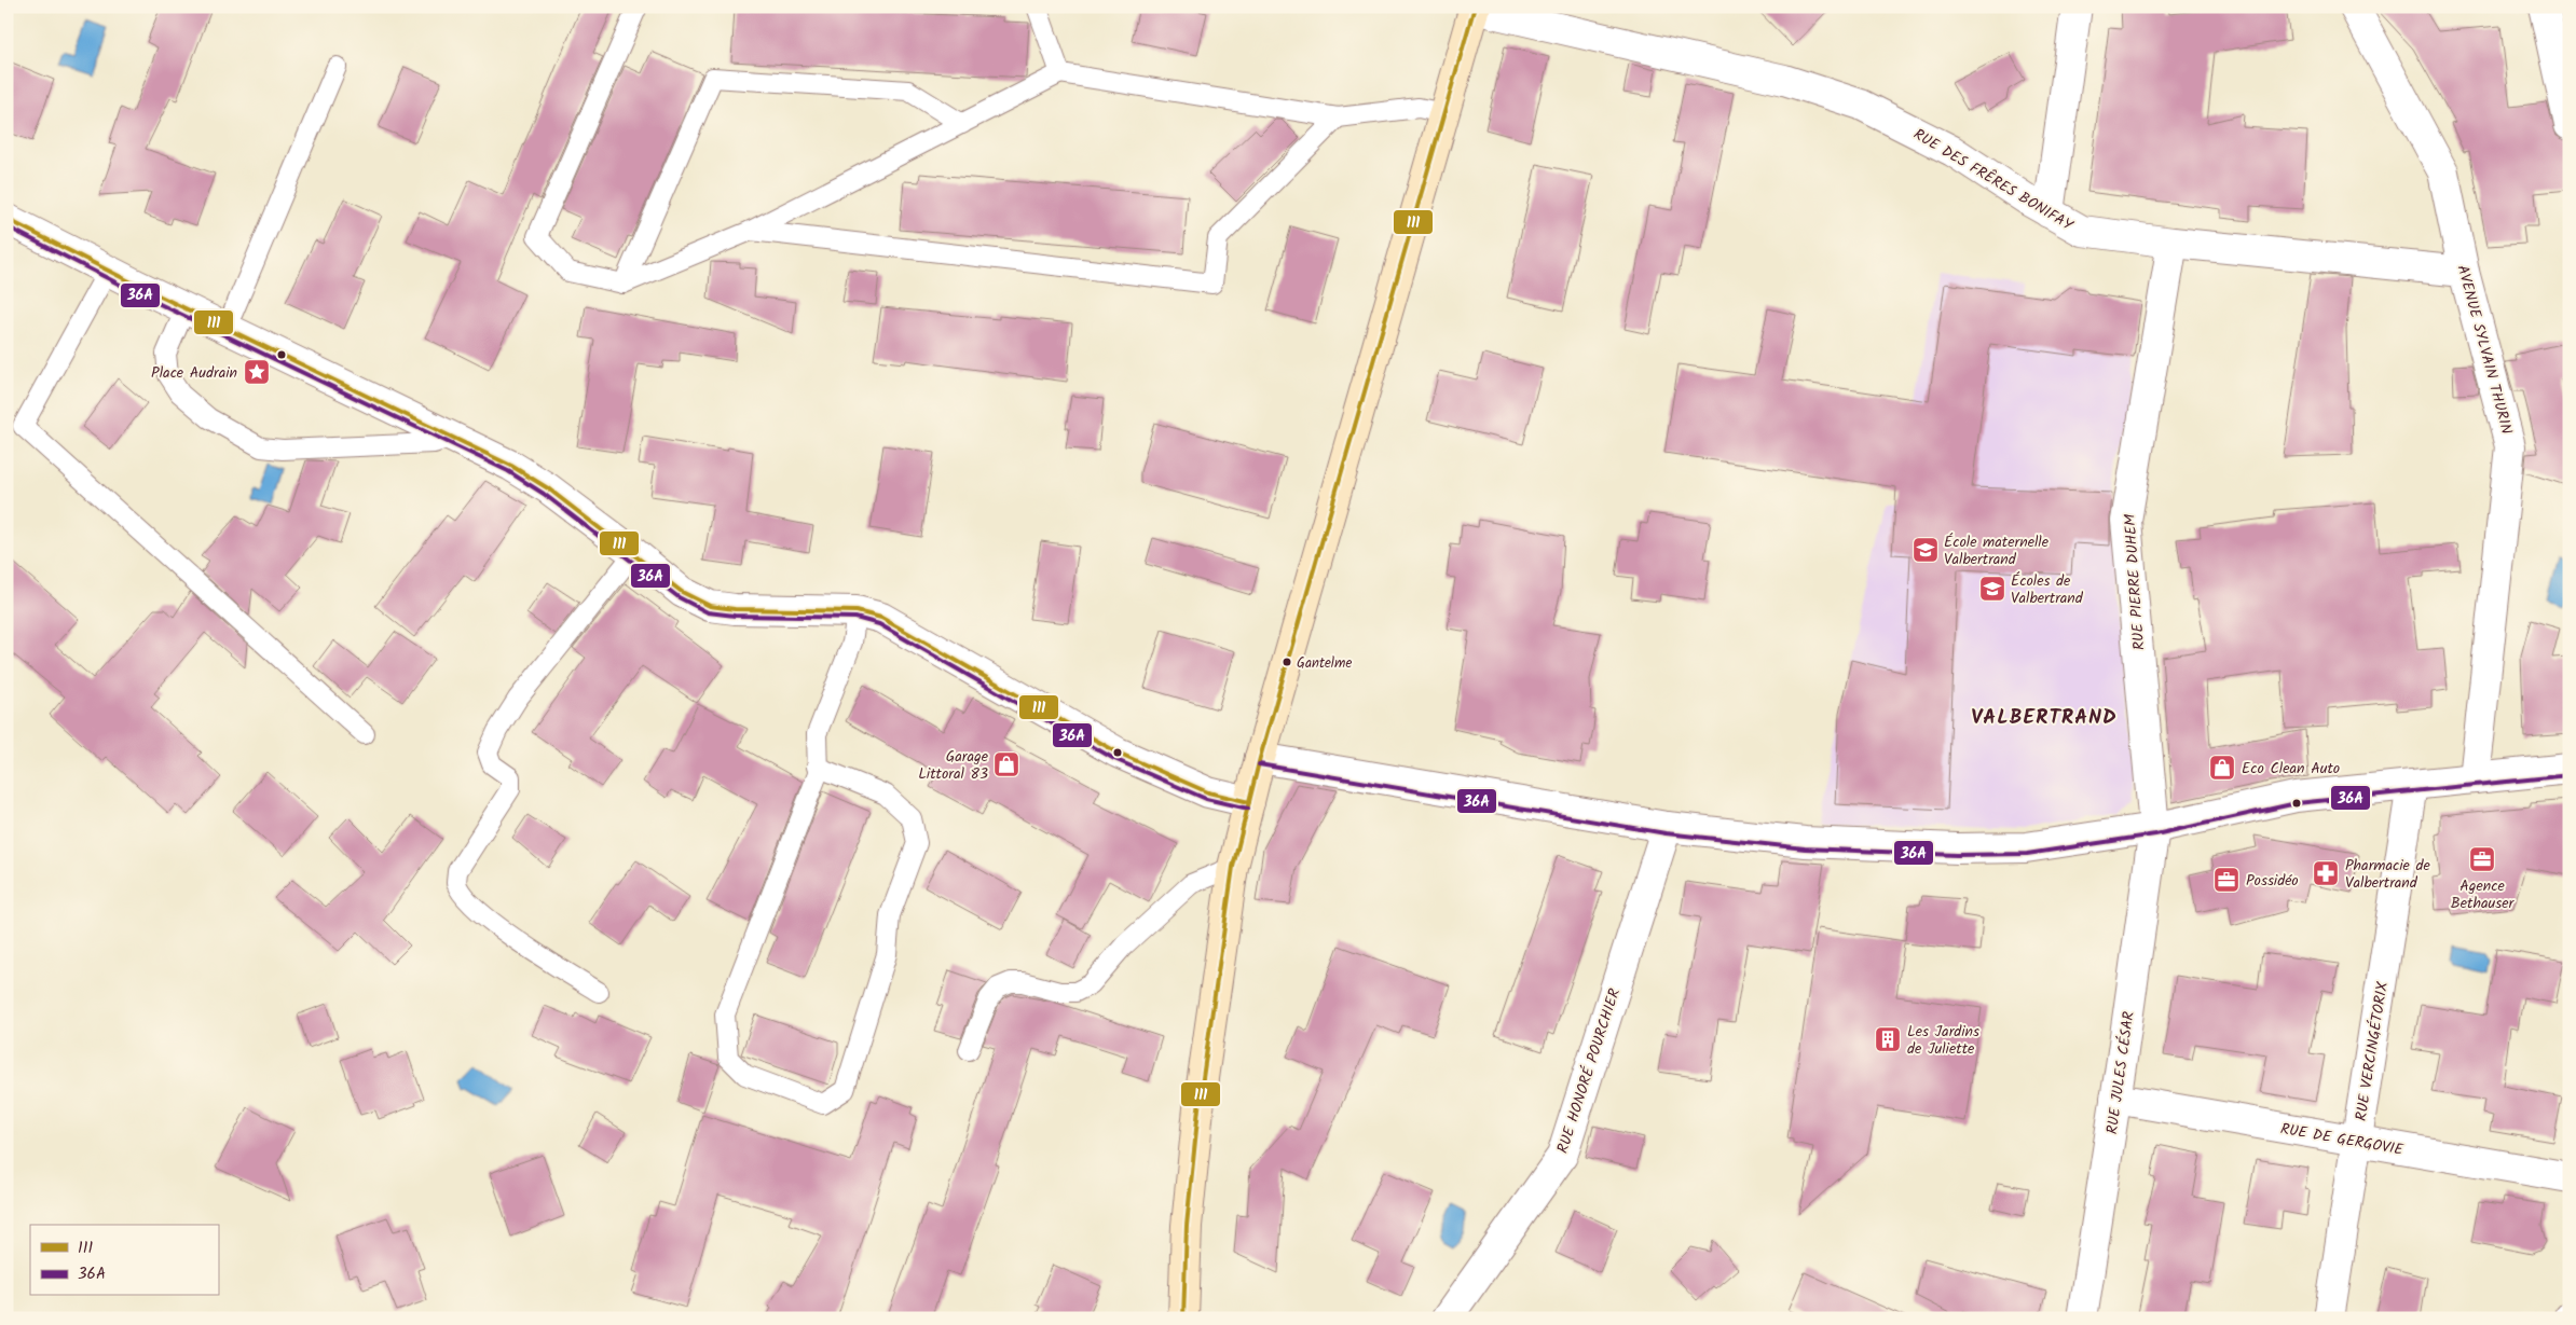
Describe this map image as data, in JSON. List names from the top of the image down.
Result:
{
  "streets": {
    "street": [
      "RUE DES FRÊRES BONIFAY",
      "AVENUE SYLVAIN THURIN",
      "RUE PIERRE DUHEM",
      "RUE VERCINGÉTORIX",
      "RUE HONORÉ POURCHIER",
      "RUE JULES CÉSAR",
      "RUE DE GERGOVIE"
    ]
  },
  "crossings": [
    ["RUE DES FRÊRES BONIFAY", "AVENUE SYLVAIN THURIN"],
    ["RUE DES FRÊRES BONIFAY", "RUE PIERRE DUHEM"],
    ["RUE PIERRE DUHEM", "RUE JULES CÉSAR"],
    ["RUE VERCINGÉTORIX", "RUE DE GERGOVIE"],
    ["RUE JULES CÉSAR", "RUE DE GERGOVIE"]
  ],
  "districts": ["VALBERTRAND"],
  "places": {
    "place": ["Place Audrain"],
    "school or university": ["École maternelle Valbertrand", "Écoles de Valbertrand"],
    "other": ["Gantelme"],
    "shop": ["Garage Littoral 83", "Eco Clean Auto"],
    "office": ["Agence Bethauser", "Possidéo"],
    "pharmacy": ["Pharmacie de Valbertrand"],
    "building": ["Les Jardins de Juliette"]
  },
  "lines": ["transit line 111", "transit line 36A"],
  "legend": ["111", "36A"]
}
